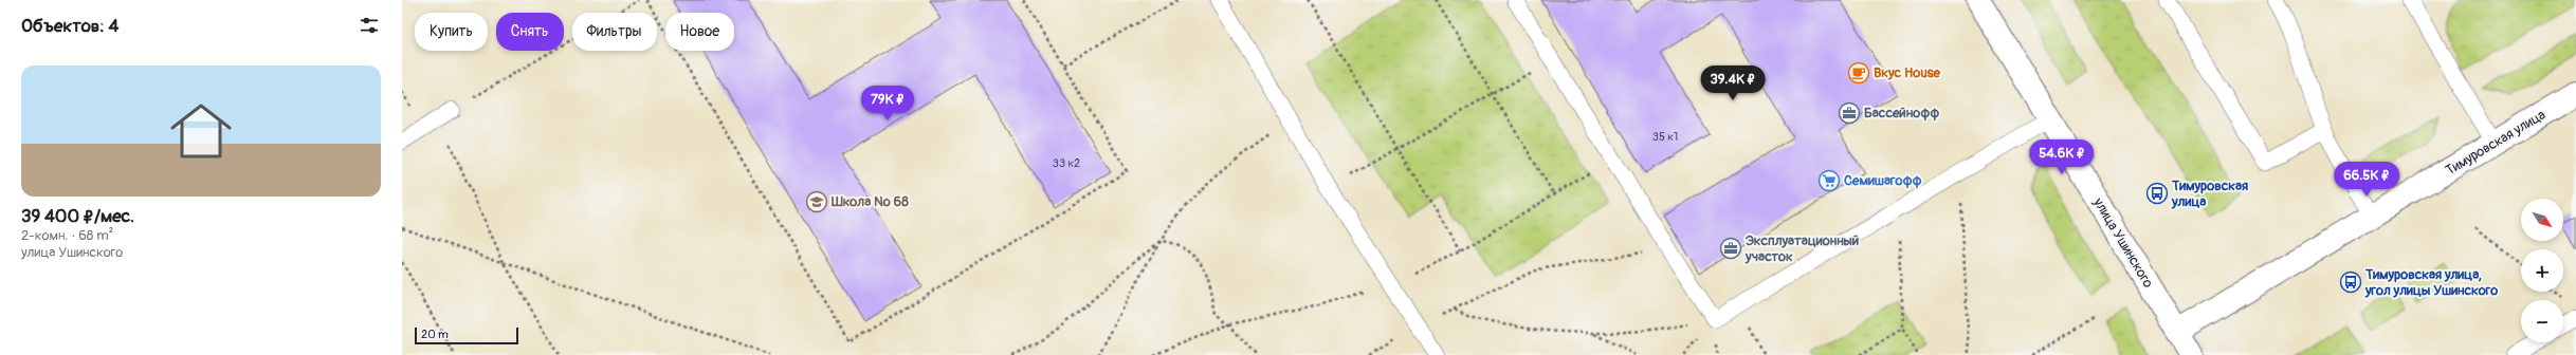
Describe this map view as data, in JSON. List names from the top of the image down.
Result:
{
  "streets": {
    "street": ["Тимуровская улица", "улица Ушинского"]
  },
  "crossings": [
    ["Тимуровская улица", "улица Ушинского"]
  ],
  "places": {
    "cafe": ["Вкус House"],
    "office": ["Бассейнофф", "Эксплуатационный участок"],
    "supermarket": ["Семишагофф"],
    "bus stop": ["Тимуровская улица", "Тимуровская улица, угол улицы Ушинского"],
    "school or university": ["Школа № 68"]
  },
  "house_numbers": ["35 к1", "33 к2"],
  "scale_bar": "20 m",
  "north": "bottom right",
  "page": {
    "heading": "Объектов: 4",
    "chip": [
      "Купить",
      "Снять",
      "Фильтры",
      "Новое"
    ],
    "list": [
      {
        "name": "39 400 ₽/мес.",
        "note": "2-комн. · 68 m² · улица Ушинского"
      }
    ],
    "price": [
      "39.4K ₽",
      "79K ₽",
      "54.6K ₽",
      "66.5K ₽"
    ],
    "map_buttons": ["+", "−"],
    "scale": "20 m"
  }
}
